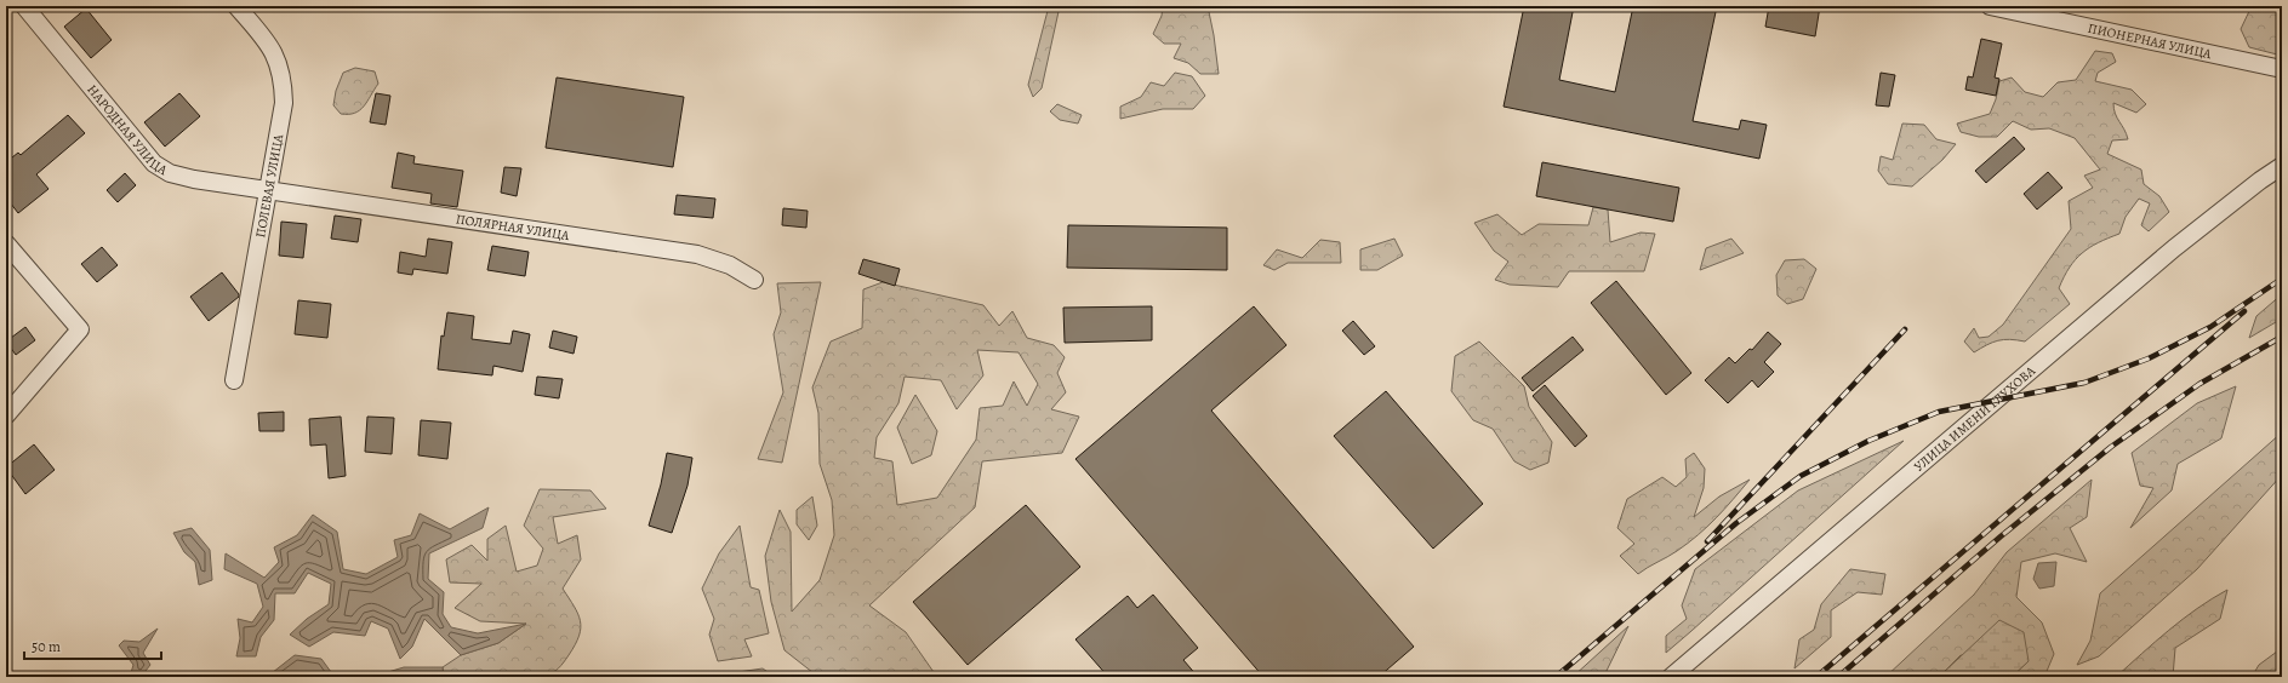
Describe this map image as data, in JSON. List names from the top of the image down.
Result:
{
  "streets": {
    "street": [
      "ПИОНЕРНАЯ УЛИЦА",
      "НАРОДНАЯ УЛИЦА",
      "ПОЛЕВАЯ УЛИЦА",
      "ПОЛЯРНАЯ УЛИЦА",
      "УЛИЦА ИМЕНИ ГЛУХОВА"
    ]
  },
  "crossings": [
    ["НАРОДНАЯ УЛИЦА", "ПОЛЕВАЯ УЛИЦА"],
    ["НАРОДНАЯ УЛИЦА", "ПОЛЯРНАЯ УЛИЦА"],
    ["ПОЛЕВАЯ УЛИЦА", "ПОЛЯРНАЯ УЛИЦА"]
  ],
  "scale_bar": "50 m"
}
